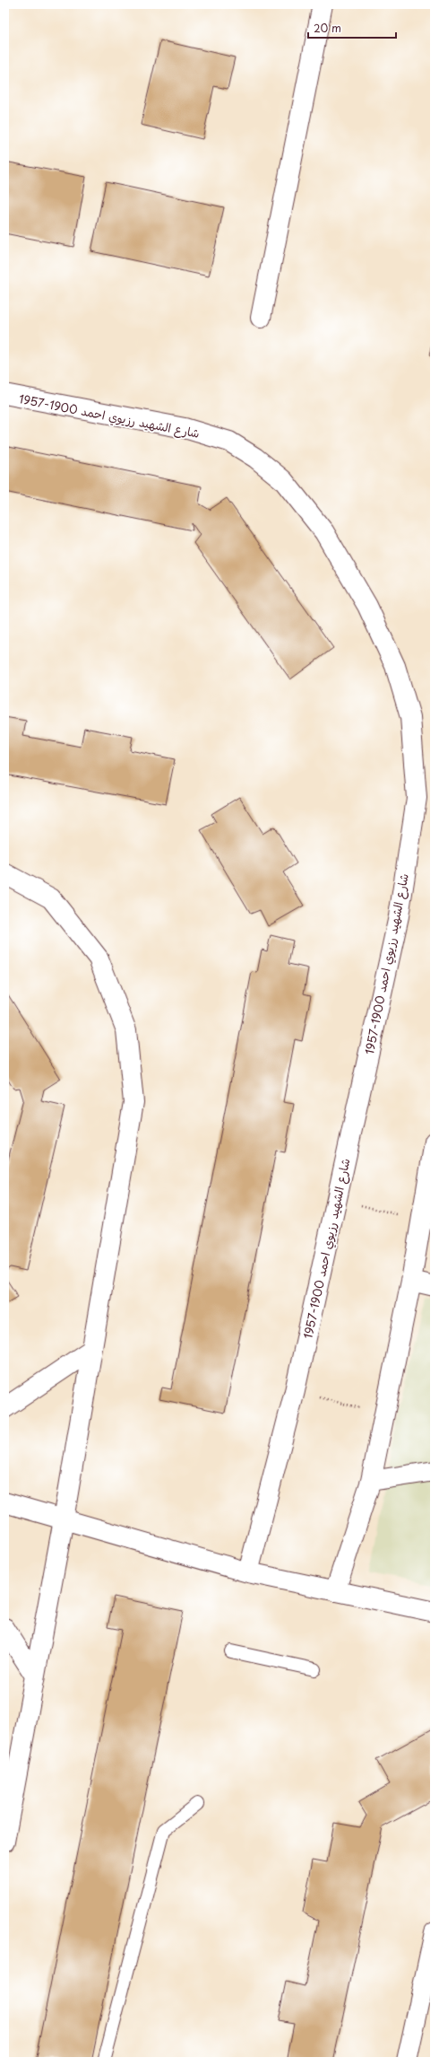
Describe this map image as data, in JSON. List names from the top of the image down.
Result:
{
  "streets": {
    "street": ["شارع الشهيد رزيوي احمد 1900-1957"]
  },
  "scale_bar": "20 m"
}
